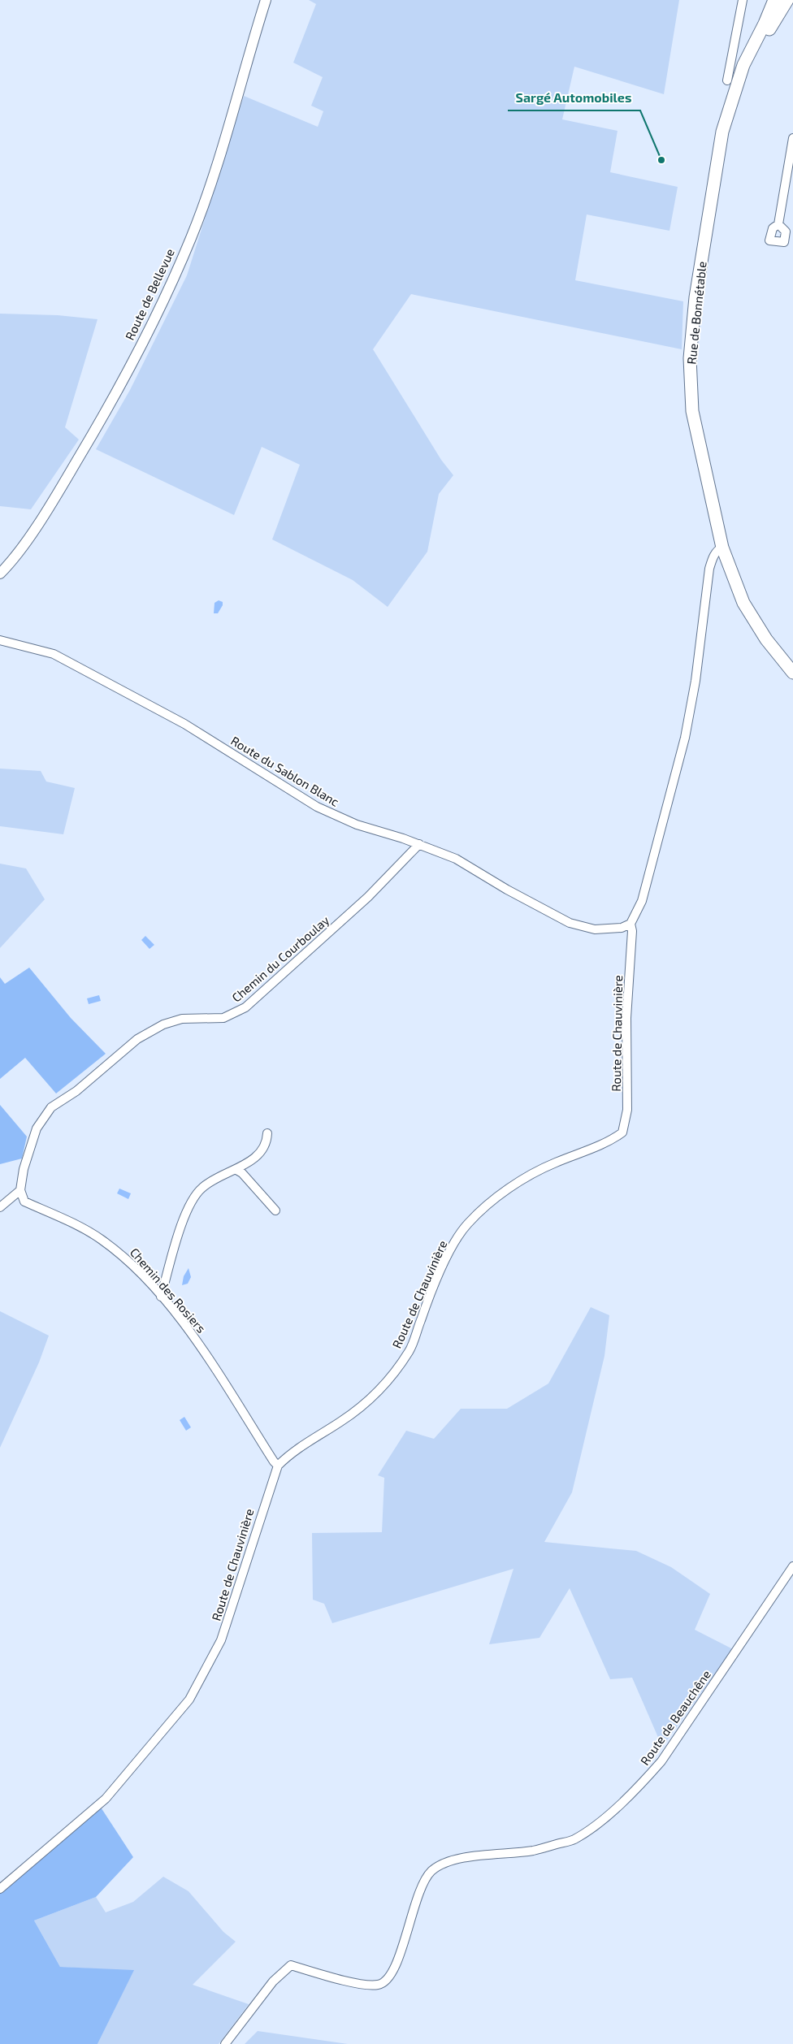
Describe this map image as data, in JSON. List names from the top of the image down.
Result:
{
  "streets": {
    "main road": ["Rue de Bonnétable"],
    "street": [
      "Route de Bellevue",
      "Route du Sablon Blanc",
      "Chemin du Courboulay",
      "Route de Chauvinière",
      "Chemin des Rosiers",
      "Route de Beauchêne"
    ]
  },
  "crossings": [
    ["Rue de Bonnétable", "Route de Chauvinière"],
    ["Route du Sablon Blanc", "Chemin du Courboulay"],
    ["Route du Sablon Blanc", "Route de Chauvinière"],
    ["Chemin du Courboulay", "Chemin des Rosiers"],
    ["Route de Chauvinière", "Chemin des Rosiers"]
  ],
  "places": ["Sargé Automobiles"]
}
